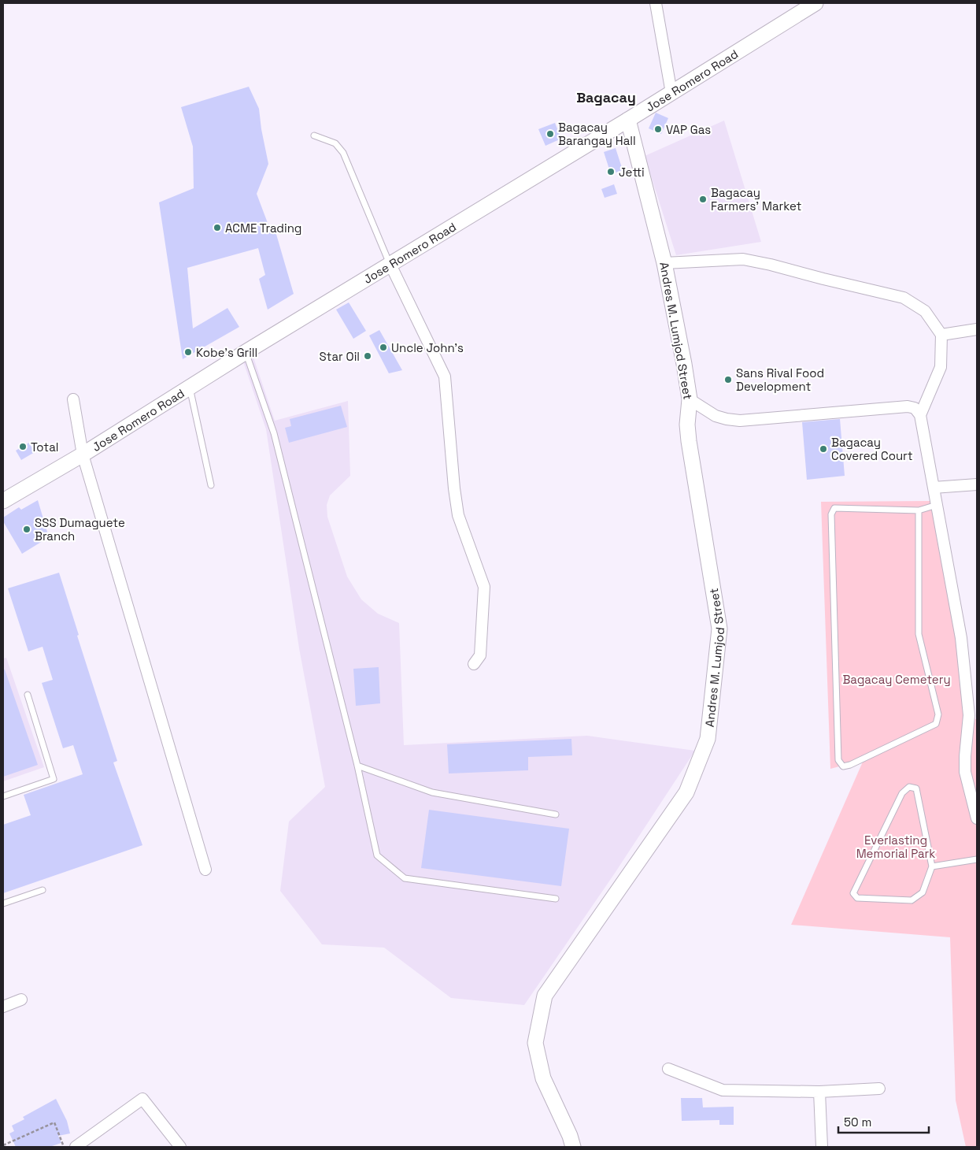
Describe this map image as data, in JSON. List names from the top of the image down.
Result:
{
  "streets": {
    "main road": ["Jose Romero Road", "Andres M. Lumjod Street"]
  },
  "crossings": [
    ["Jose Romero Road", "Andres M. Lumjod Street"]
  ],
  "districts": ["Bagacay"],
  "parks": ["Bagacay Cemetery", "Everlasting Memorial Park"],
  "places": [
    "VAP Gas",
    "Bagacay Barangay Hall",
    "Jetti",
    "Bagacay Farmers' Market",
    "ACME Trading",
    "Uncle John's",
    "Kobe's Grill",
    "Star Oil",
    "Sans Rival Food Development",
    "Total",
    "Bagacay Covered Court",
    "SSS Dumaguete Branch"
  ],
  "scale_bar": "50 m"
}
